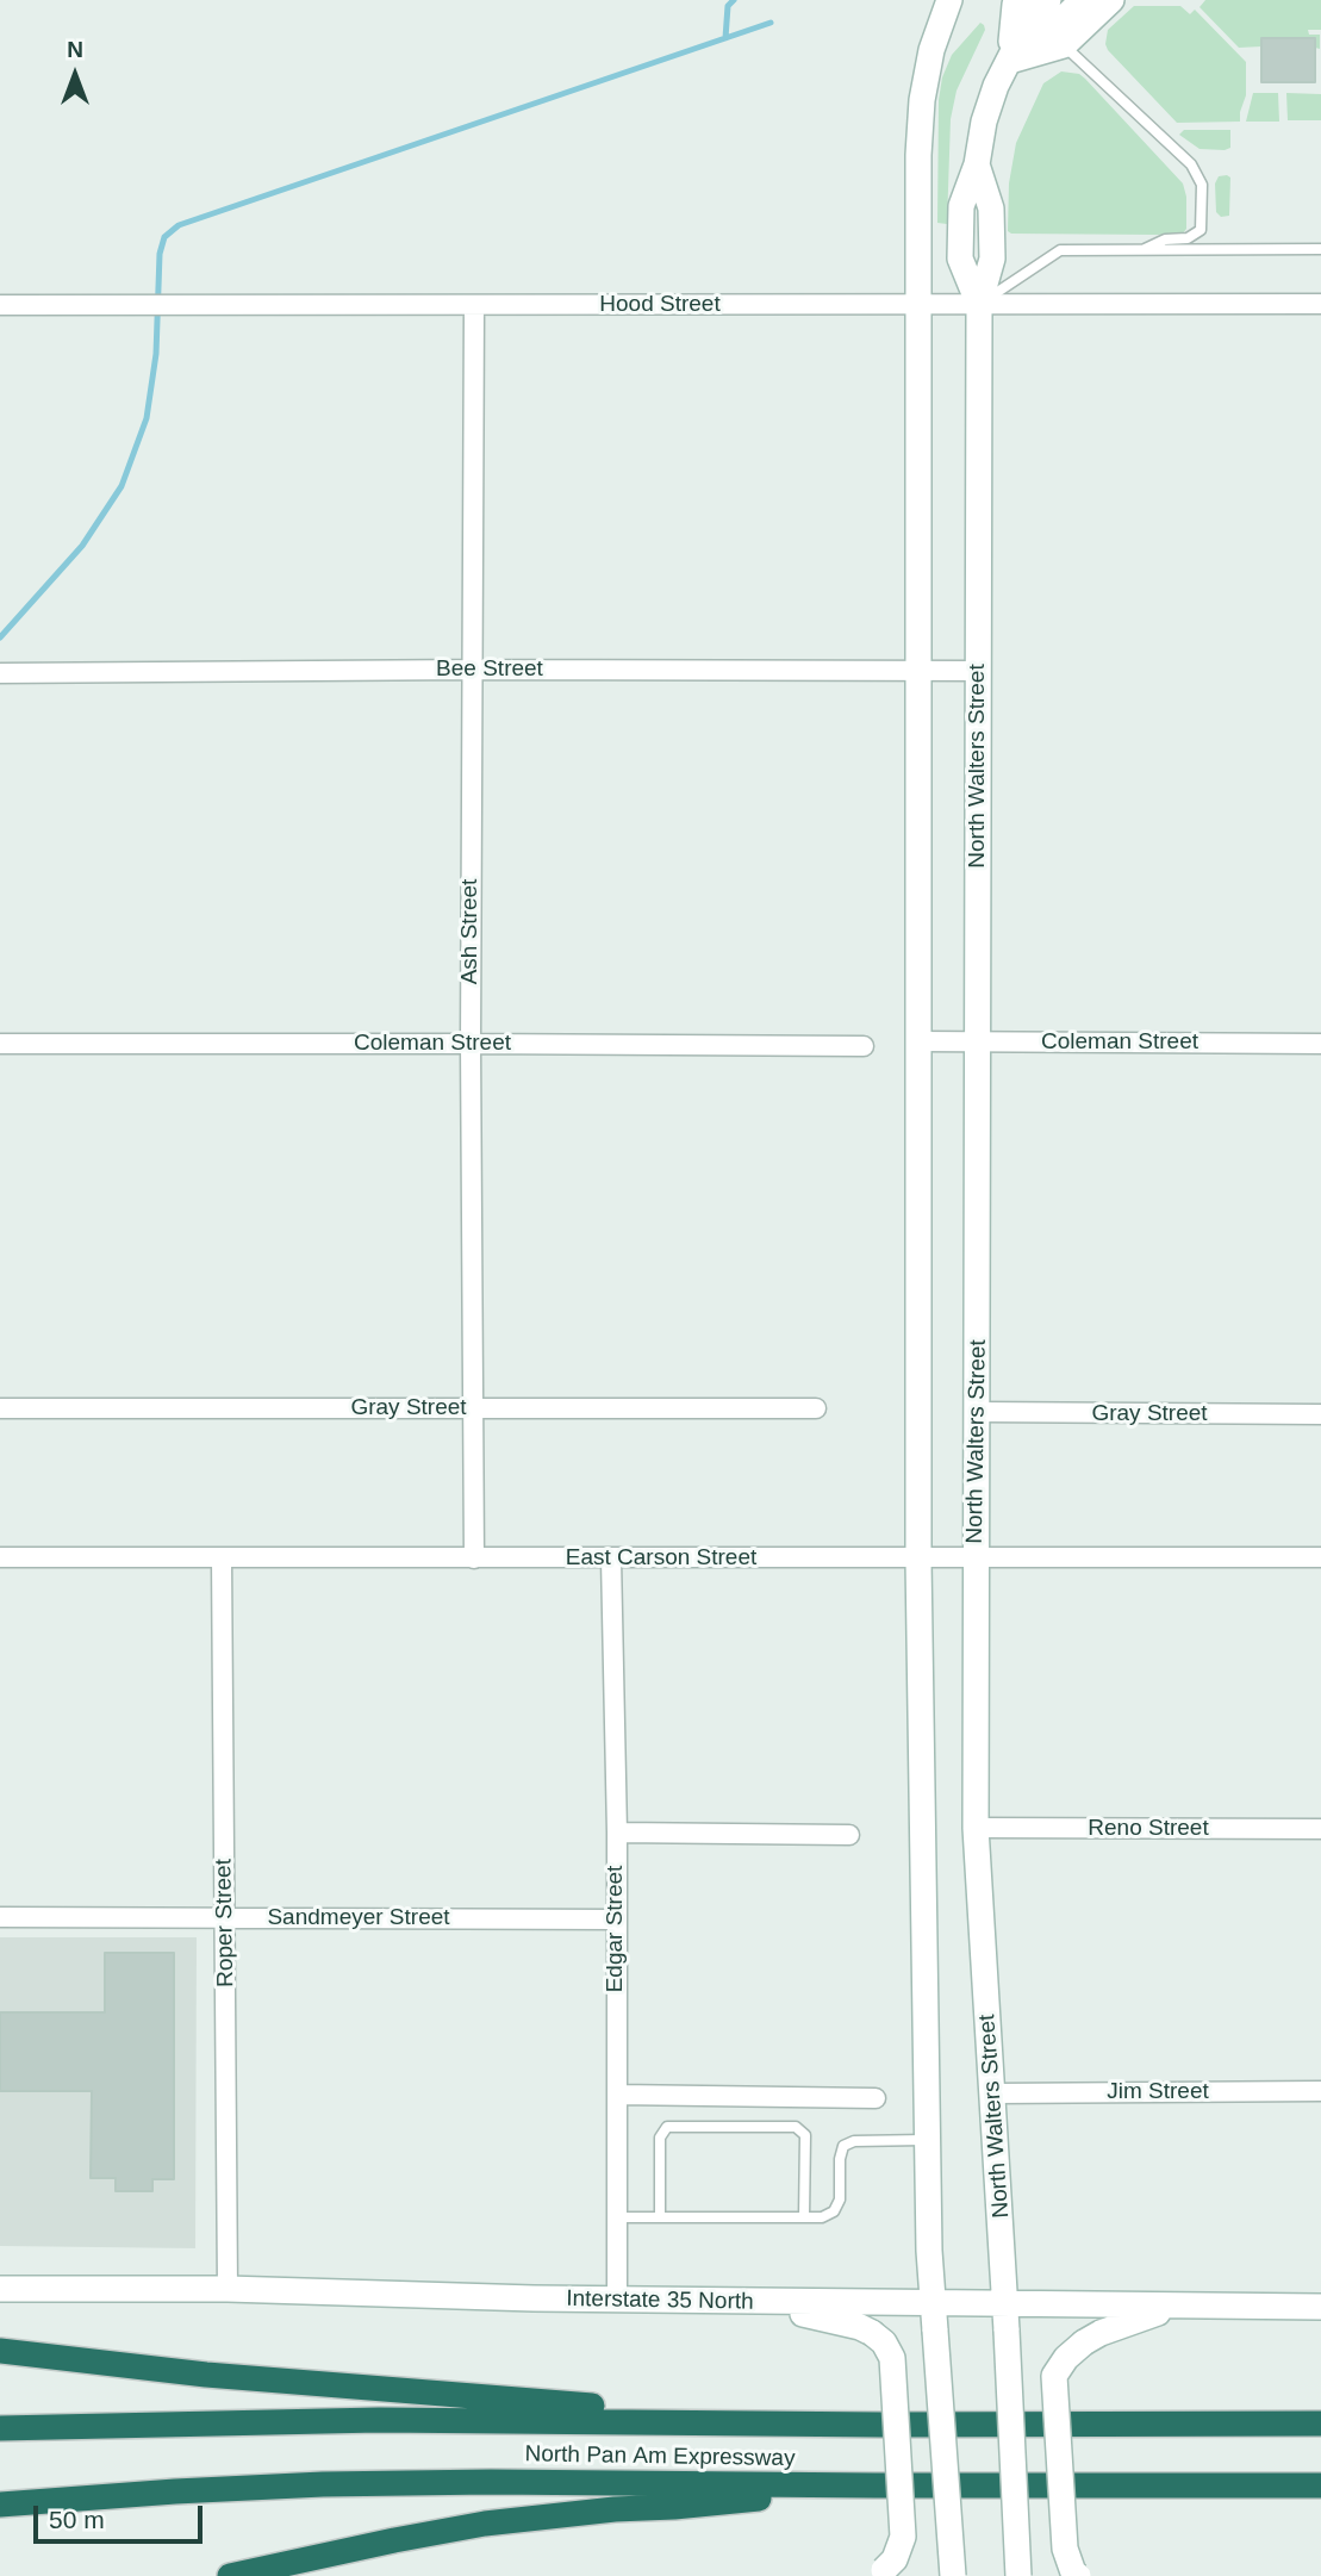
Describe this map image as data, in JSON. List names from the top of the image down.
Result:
{
  "streets": {
    "highway": ["North Pan Am Expressway"],
    "main road": ["North Walters Street", "Interstate 35 North"],
    "street": [
      "Hood Street",
      "Bee Street",
      "Ash Street",
      "Coleman Street",
      "Gray Street",
      "East Carson Street",
      "Reno Street",
      "Sandmeyer Street",
      "Roper Street",
      "Edgar Street",
      "Jim Street"
    ]
  },
  "crossings": [
    ["Hood Street", "North Walters Street"],
    ["Hood Street", "Ash Street"],
    ["Bee Street", "North Walters Street"],
    ["Bee Street", "Ash Street"],
    ["North Walters Street", "Coleman Street"],
    ["North Walters Street", "Gray Street"],
    ["North Walters Street", "East Carson Street"],
    ["North Walters Street", "Reno Street"],
    ["North Walters Street", "Jim Street"],
    ["North Walters Street", "Interstate 35 North"],
    ["Ash Street", "Coleman Street"],
    ["Ash Street", "Gray Street"],
    ["Ash Street", "East Carson Street"],
    ["East Carson Street", "Roper Street"],
    ["East Carson Street", "Edgar Street"],
    ["Sandmeyer Street", "Roper Street"],
    ["Sandmeyer Street", "Edgar Street"],
    ["Roper Street", "Interstate 35 North"],
    ["Edgar Street", "Interstate 35 North"]
  ],
  "scale_bar": "50 m",
  "north": "top"
}
